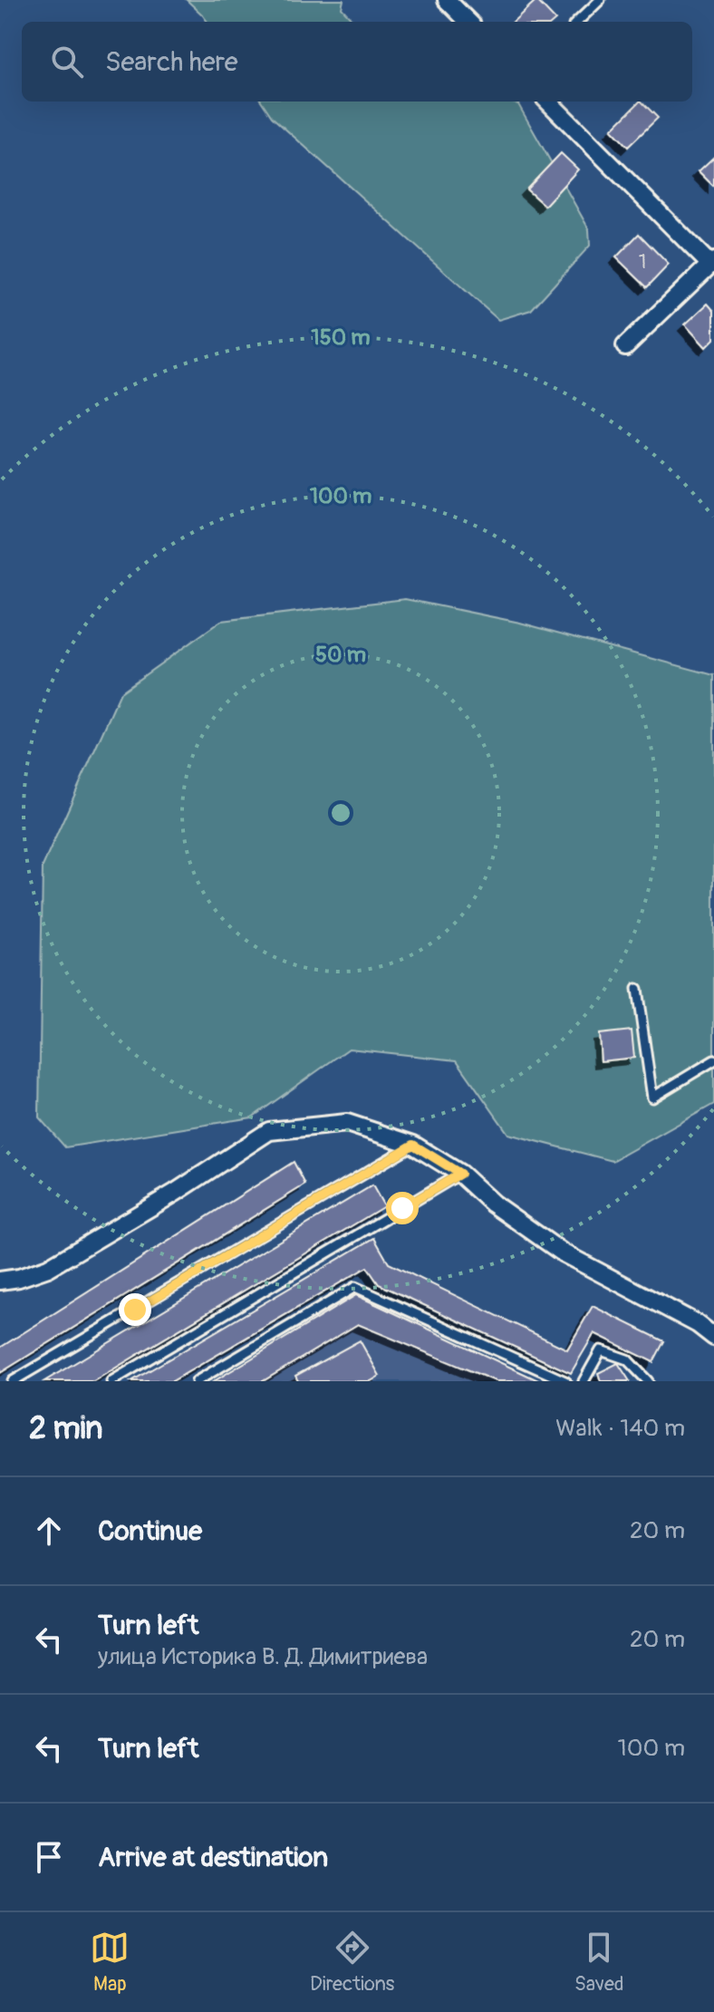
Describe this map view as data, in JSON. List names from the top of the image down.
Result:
{
  "house_numbers": ["1"],
  "page": {
    "search": "Search here",
    "heading": ["2 min", "Walk · 140 m"],
    "list": [
      ["Continue", "20 m"],
      ["Turn left", "улица Историка В. Д. Димитриева", "20 m"],
      ["Turn left", "100 m"],
      "Arrive at destination"
    ],
    "nav": ["Map", "Directions", "Saved"]
  },
  "rings": ["150 m", "100 m", "50 m"]
}
